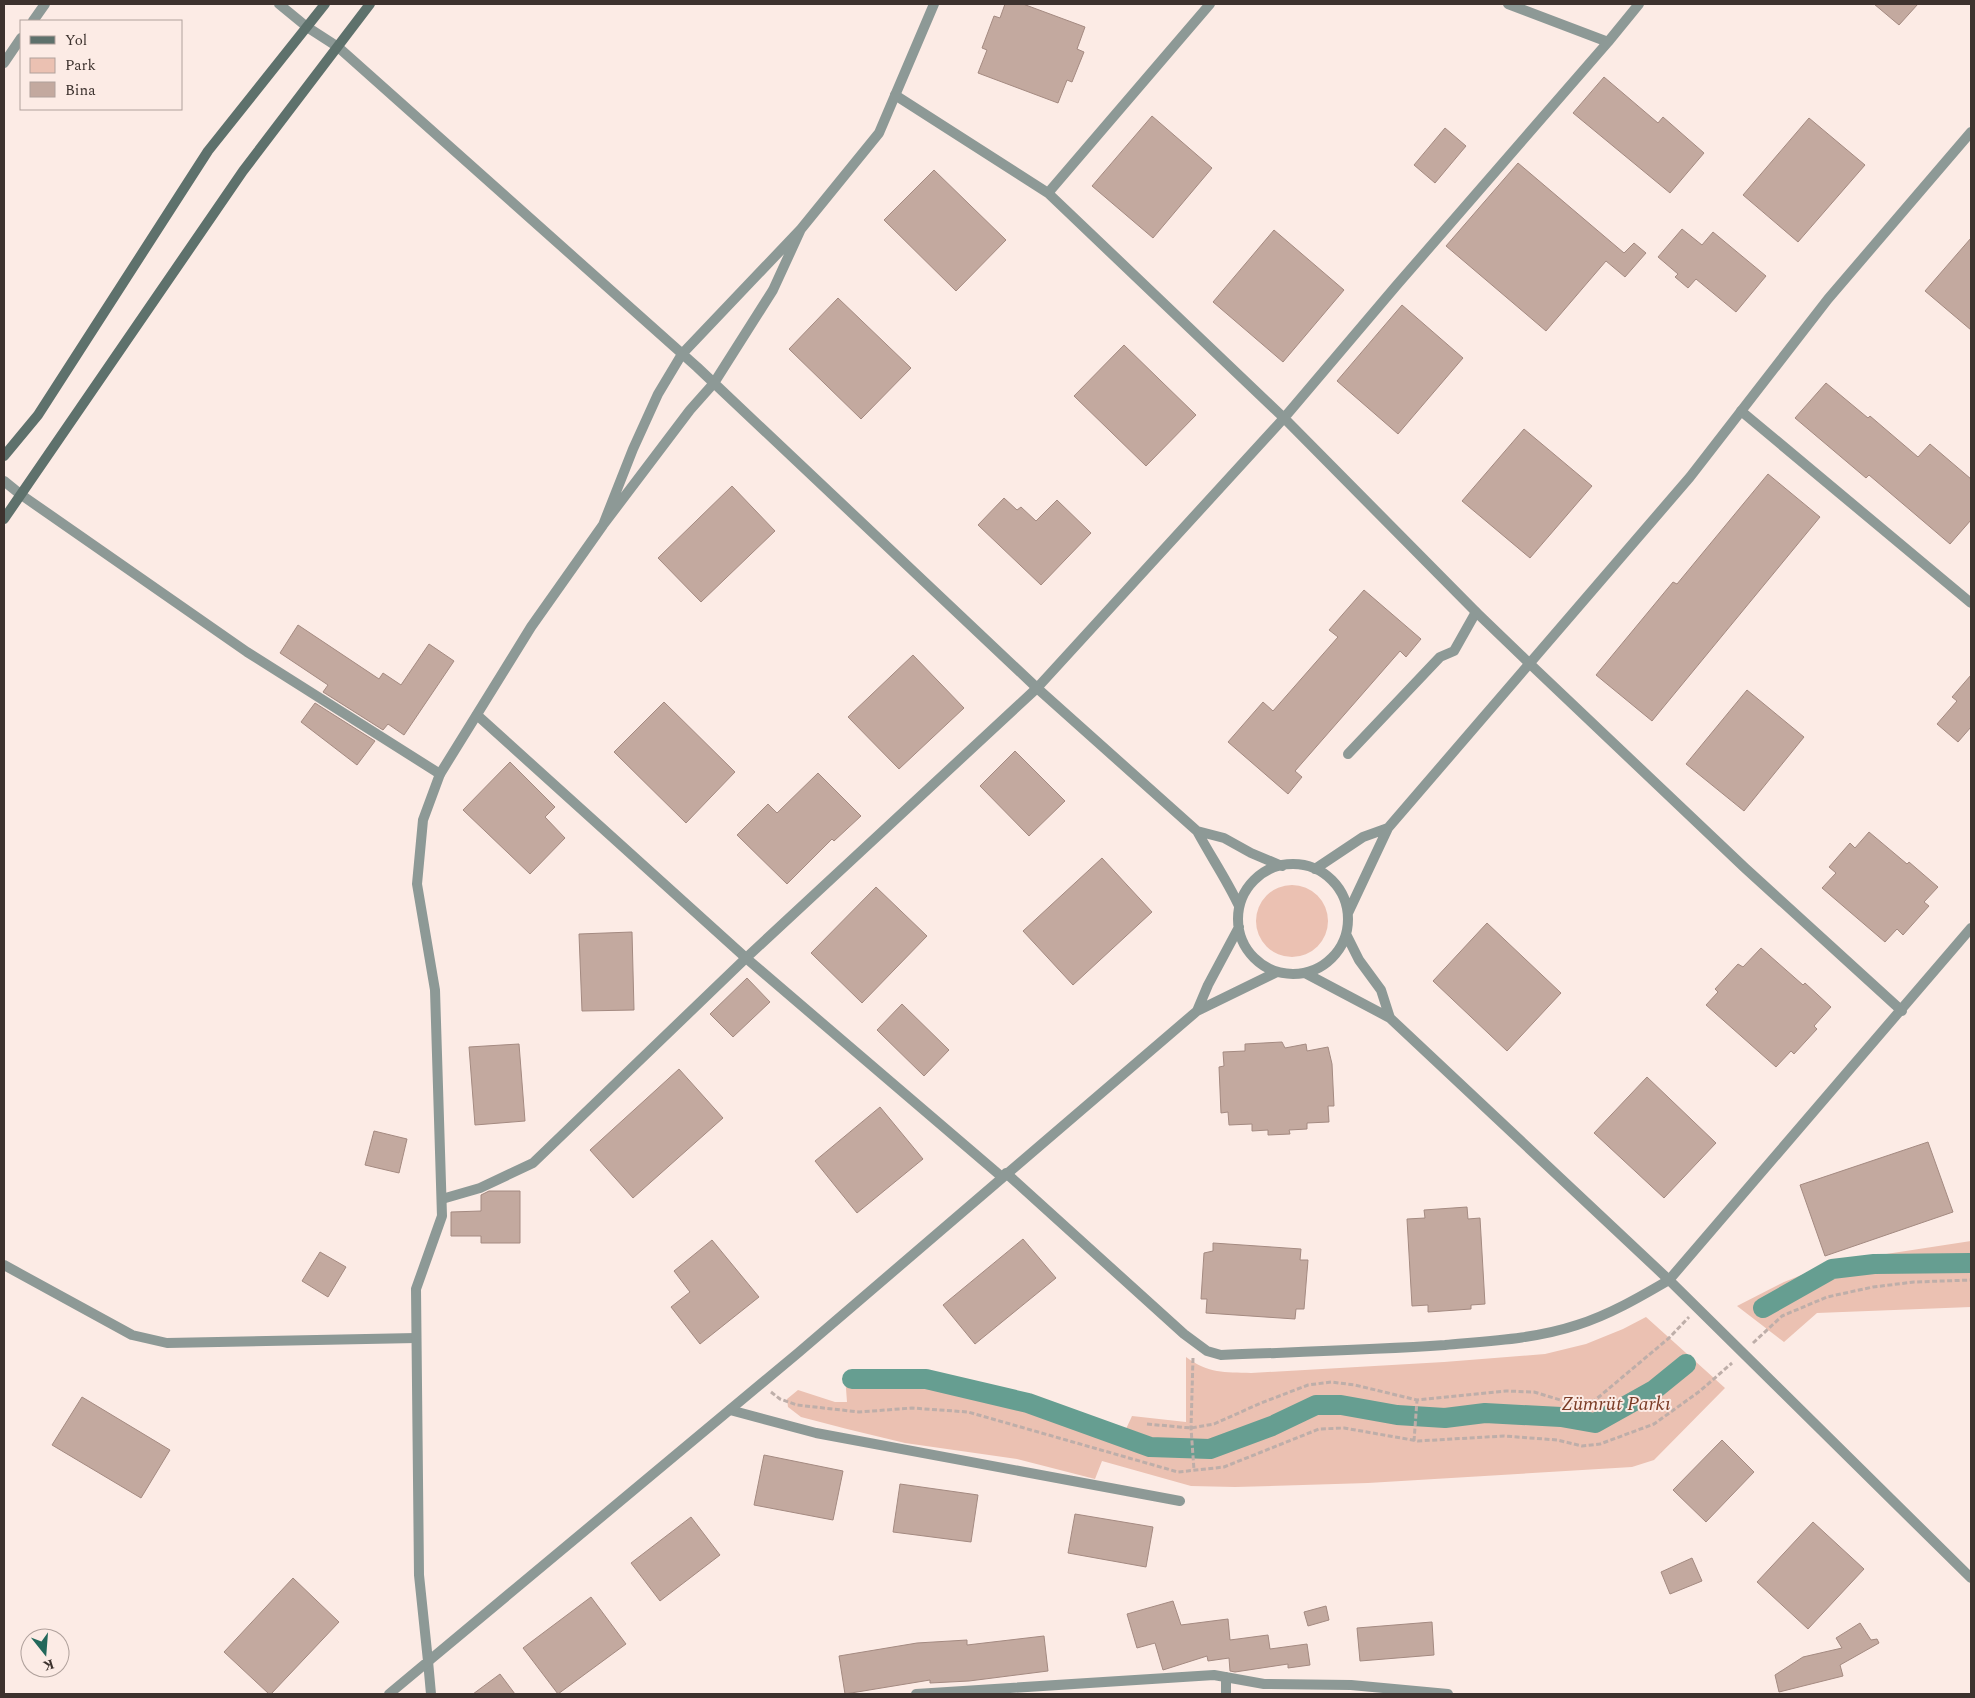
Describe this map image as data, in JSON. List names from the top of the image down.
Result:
{
  "parks": ["Zümrüt Parkı"],
  "legend": ["Yol", "Park", "Bina"],
  "north": "bottom"
}
